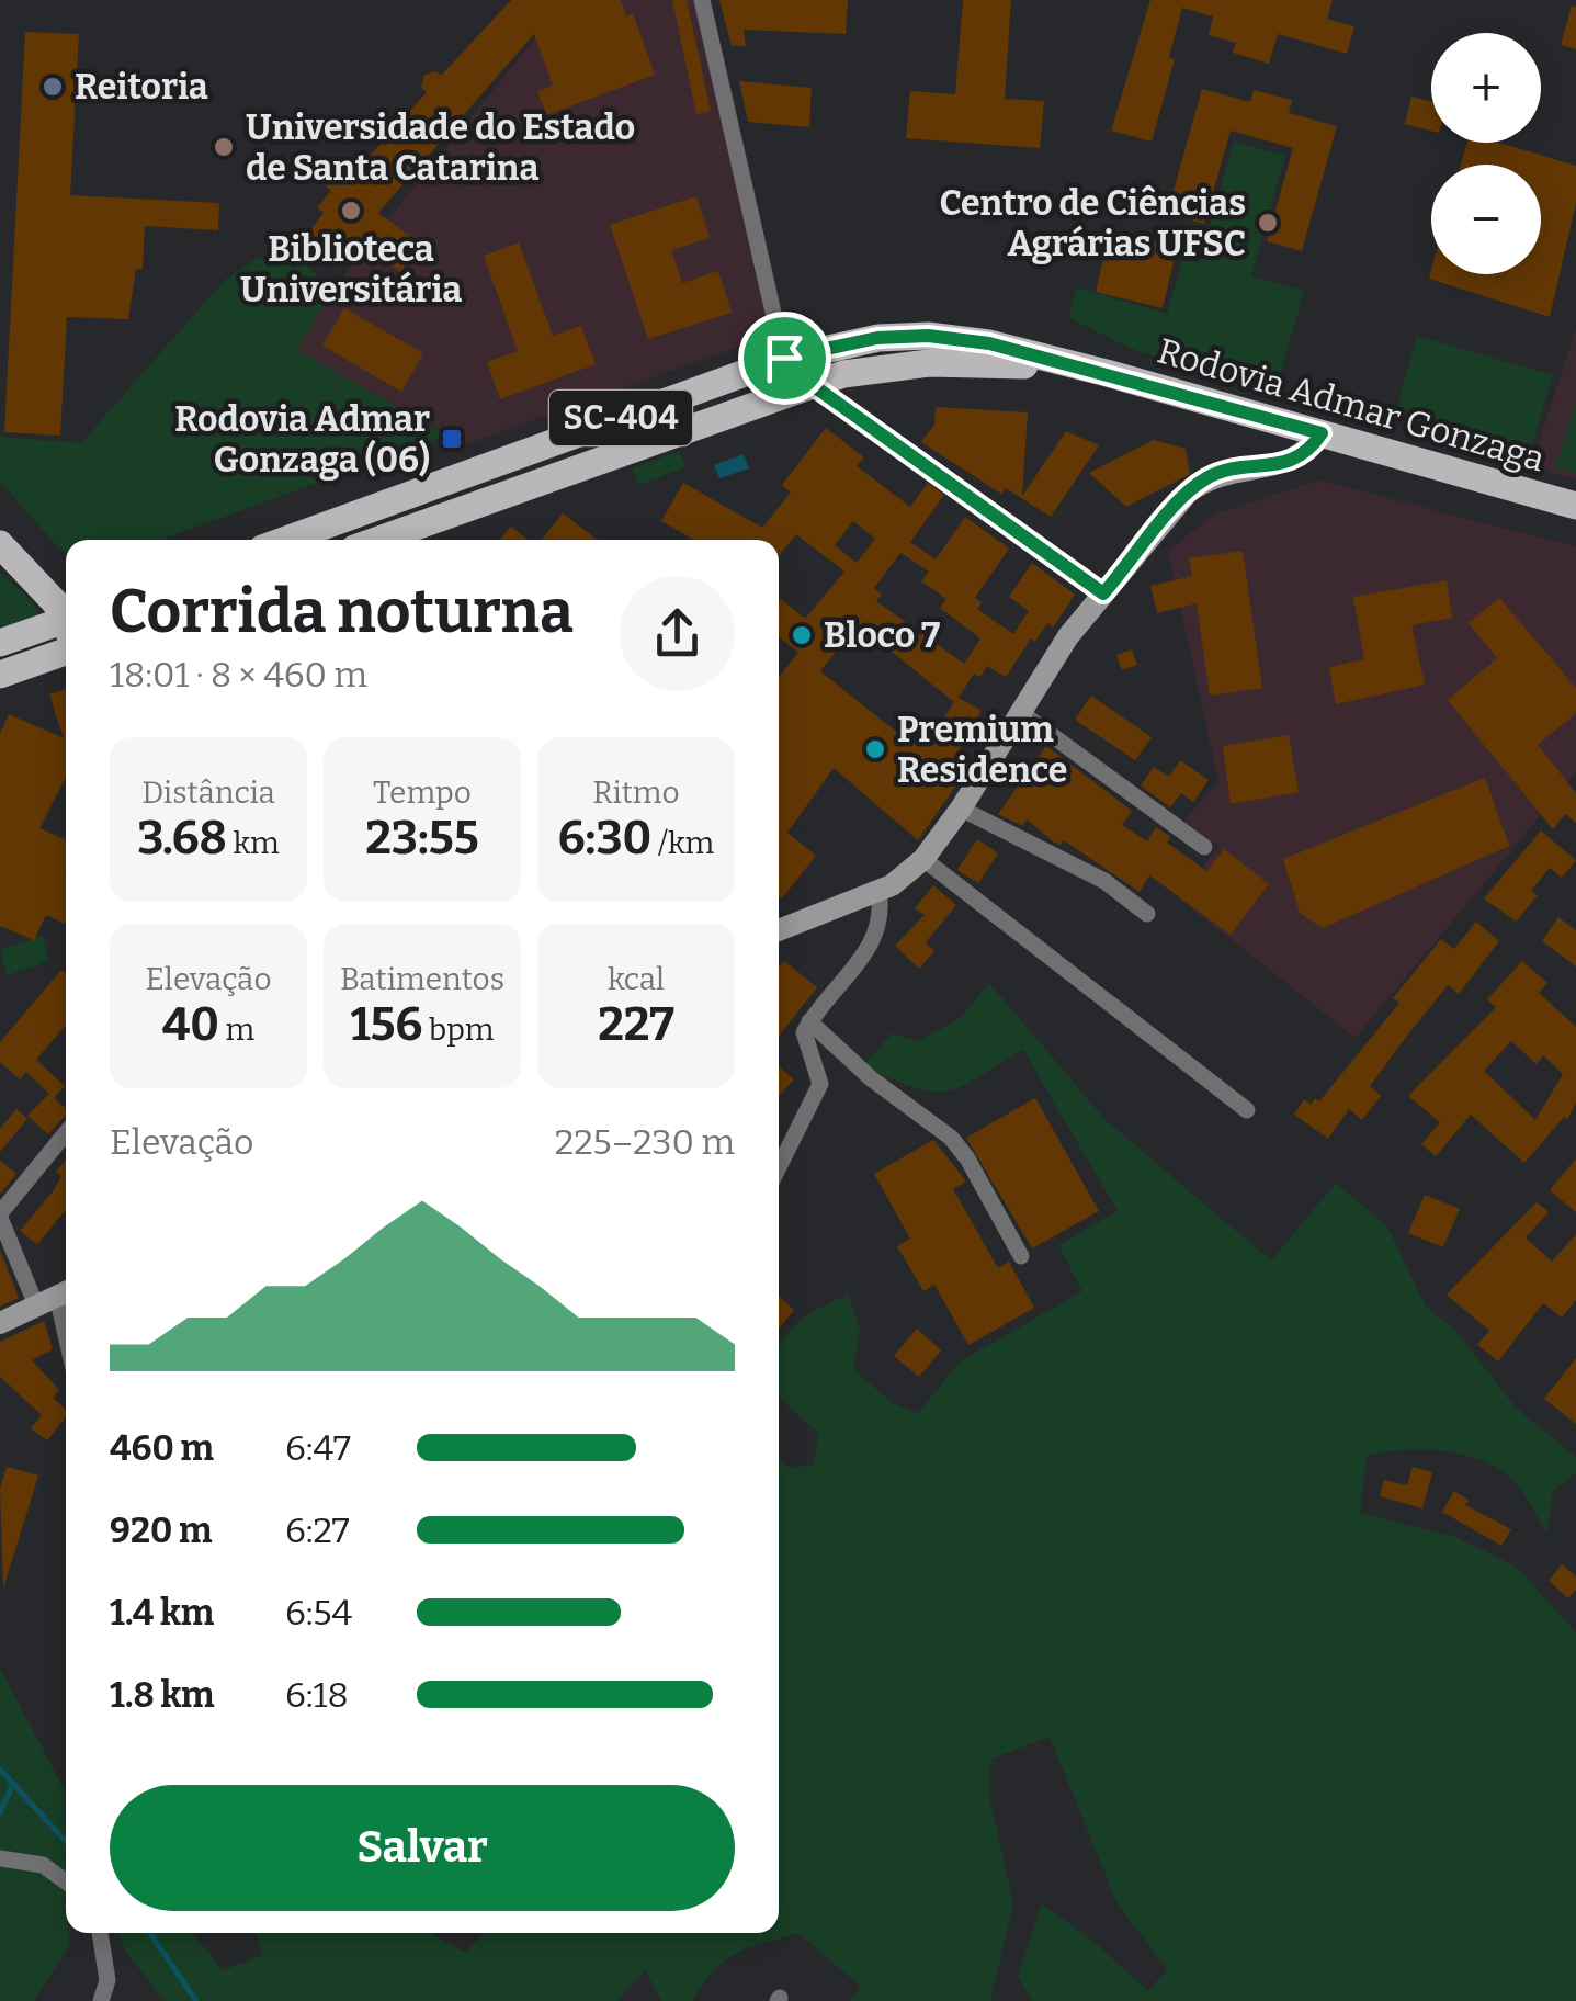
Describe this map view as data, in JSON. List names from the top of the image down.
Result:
{
  "streets": {
    "main road": ["Rodovia Admar Gonzaga", "SC-404"]
  },
  "places": {
    "other": [
      "Reitoria",
      "Universidade do Estado de Santa Catarina",
      "Biblioteca Universitária",
      "Centro de Ciências Agrárias UFSC",
      "Bloco 7",
      "Premium Residence"
    ],
    "transit": ["Rodovia Admar Gonzaga (06)"]
  },
  "page": {
    "map_buttons": ["+", "−"],
    "heading": ["Corrida noturna", "18:01 · 8 × 460 m"],
    "stats": [
      ["Distância", "3.68 km"],
      ["Tempo", "23:55"],
      ["Ritmo", "6:30 /km"],
      ["Elevação", "40 m"],
      ["Batimentos", "156 bpm"],
      ["kcal", "227"]
    ],
    "chart": ["Elevação", "225–230 m"],
    "list": [
      {
        "name": "460 m",
        "note": "6:47"
      },
      {
        "name": "920 m",
        "note": "6:27"
      },
      {
        "name": "1.4 km",
        "note": "6:54"
      },
      {
        "name": "1.8 km",
        "note": "6:18"
      }
    ],
    "buttons": "Salvar"
  }
}
